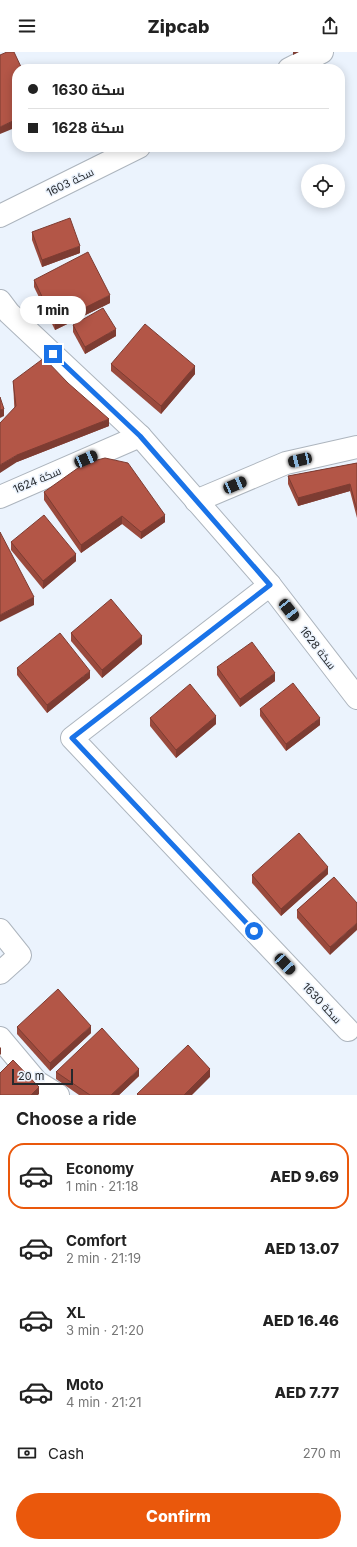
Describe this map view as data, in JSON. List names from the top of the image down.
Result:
{
  "streets": {
    "street": [
      "سكة 1603",
      "سكة 1624",
      "سكة 1628",
      "سكة 1630"
    ]
  },
  "crossings": [
    ["سكة 1624", "سكة 1628"],
    ["سكة 1628", "سكة 1630"]
  ],
  "scale_bar": "20 m",
  "page": {
    "header": "Zipcab",
    "banner": ["سكة 1630", "سكة 1628"],
    "bubble": "1 min",
    "scale": "20 m",
    "heading": "Choose a ride",
    "list": [
      {
        "name": "Economy",
        "note": "1 min · 21:18",
        "value": "AED 9.69"
      },
      {
        "name": "Comfort",
        "note": "2 min · 21:19",
        "value": "AED 13.07"
      },
      {
        "name": "XL",
        "note": "3 min · 21:20",
        "value": "AED 16.46"
      },
      {
        "name": "Moto",
        "note": "4 min · 21:21",
        "value": "AED 7.77"
      }
    ],
    "pay": ["Cash", "270 m"],
    "buttons": "Confirm"
  }
}
